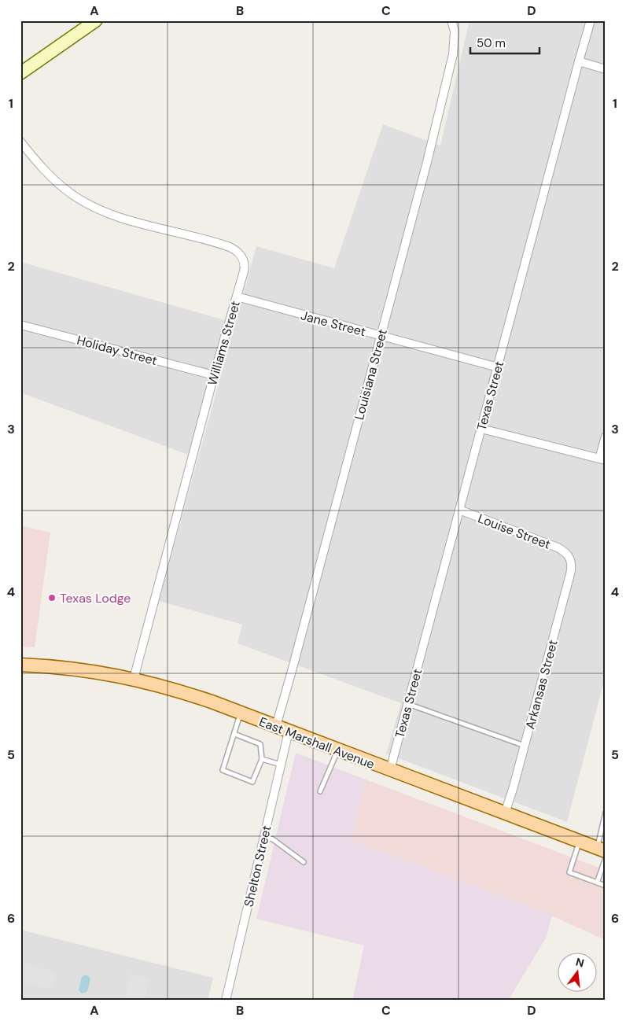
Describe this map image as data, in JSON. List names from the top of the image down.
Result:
{
  "streets": {
    "main road": ["East Marshall Avenue"],
    "street": [
      "Jane Street",
      "Williams Street",
      "Holiday Street",
      "Louisiana Street",
      "Texas Street",
      "Louise Street",
      "Arkansas Street",
      "Shelton Street"
    ]
  },
  "crossings": [
    ["Jane Street", "Williams Street"],
    ["Jane Street", "Louisiana Street"],
    ["Jane Street", "Texas Street"],
    ["Williams Street", "Holiday Street"],
    ["Williams Street", "East Marshall Avenue"],
    ["Louisiana Street", "East Marshall Avenue"],
    ["Texas Street", "Louise Street"],
    ["Texas Street", "East Marshall Avenue"],
    ["Louise Street", "Arkansas Street"],
    ["Arkansas Street", "East Marshall Avenue"],
    ["East Marshall Avenue", "Shelton Street"]
  ],
  "places": ["Texas Lodge"],
  "scale_bar": "50 m",
  "north": "top",
  "grid": {
    "columns": [
      "A",
      "B",
      "C",
      "D"
    ],
    "rows": [
      "1",
      "2",
      "3",
      "4",
      "5",
      "6"
    ]
  }
}
